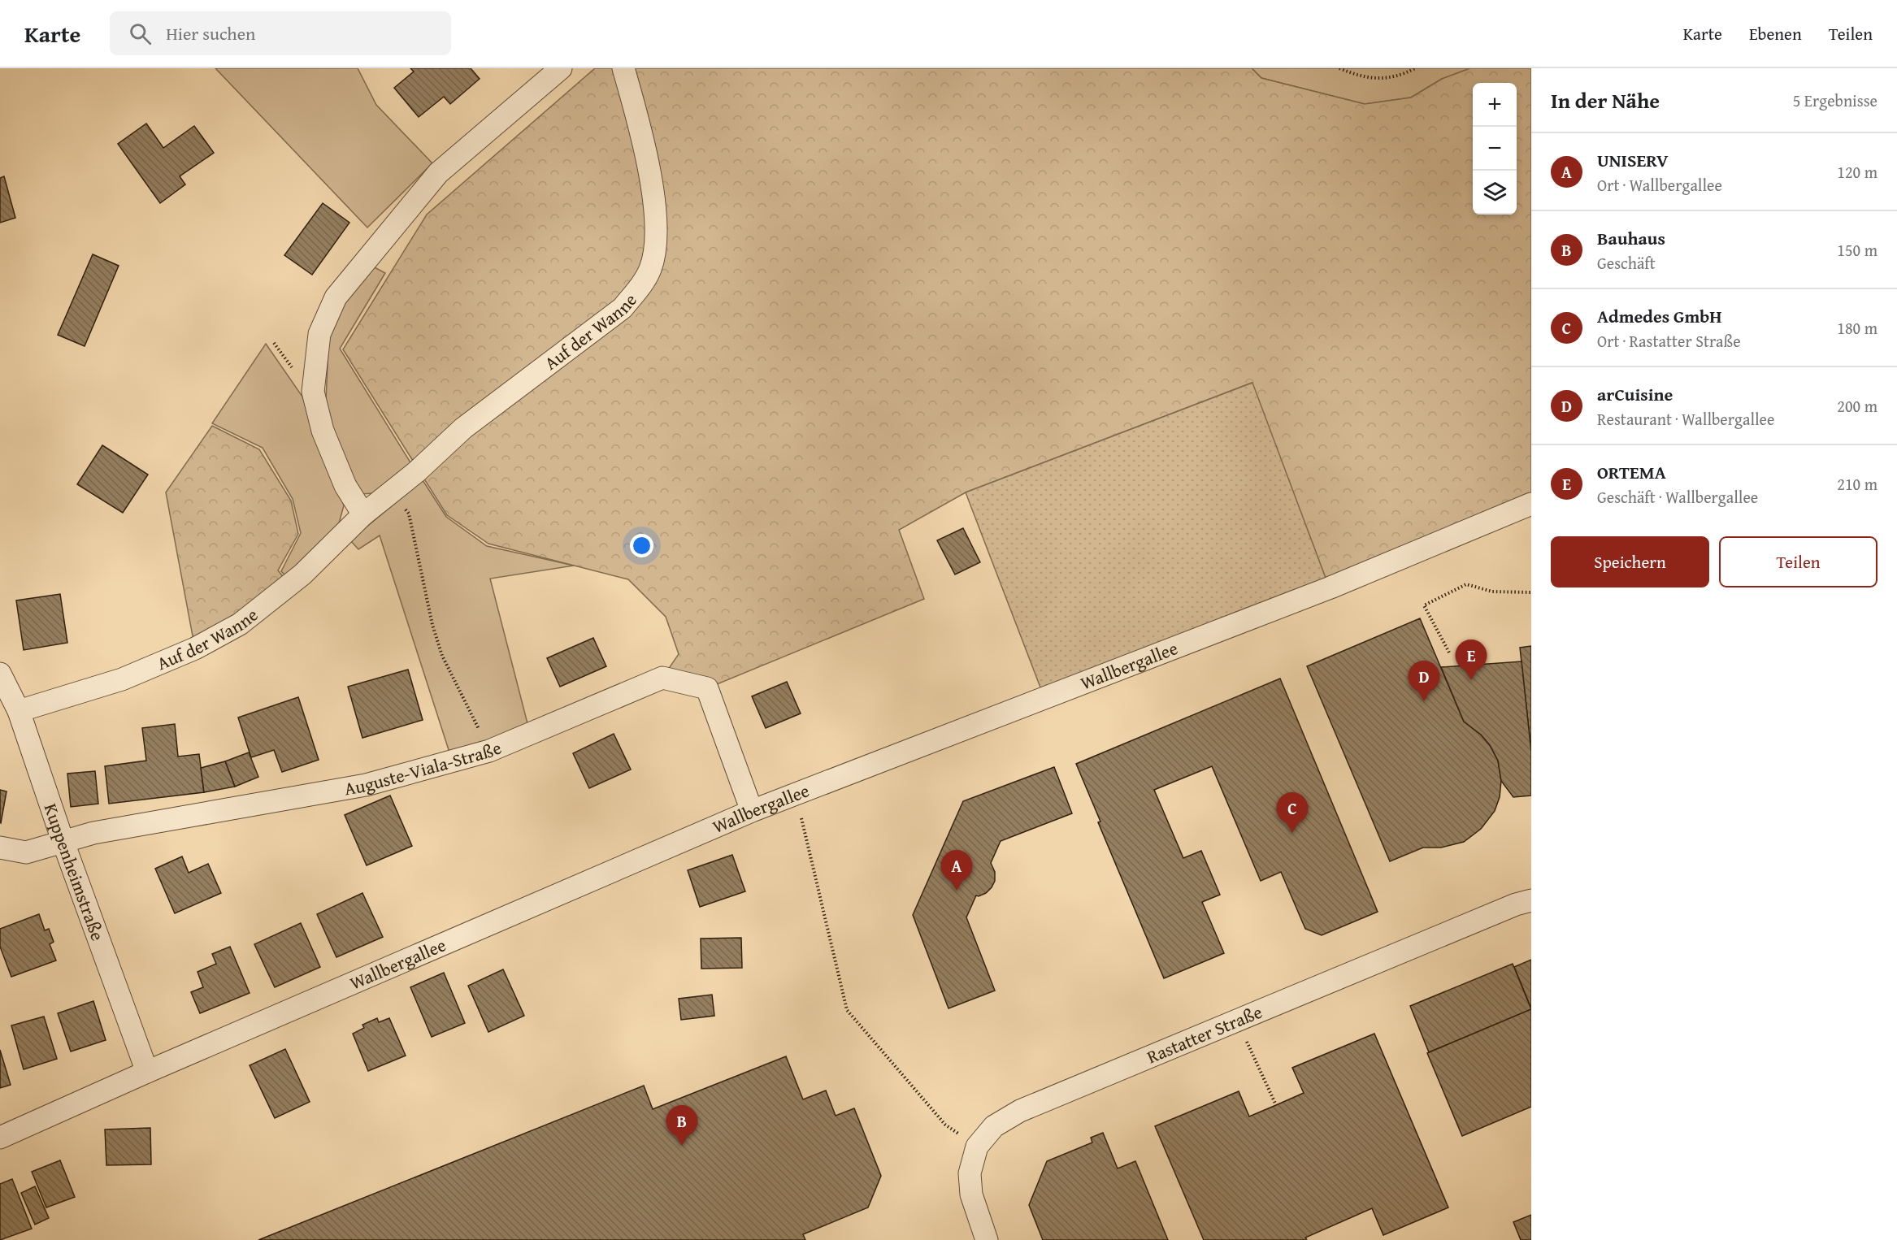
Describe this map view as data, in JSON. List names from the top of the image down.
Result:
{
  "streets": {
    "street": [
      "Auf der Wanne",
      "Wallbergallee",
      "Auguste-Viala-Straße",
      "Kuppenheimstraße",
      "Rastatter Straße"
    ]
  },
  "crossings": [
    ["Auf der Wanne", "Kuppenheimstraße"],
    ["Wallbergallee", "Auguste-Viala-Straße"],
    ["Wallbergallee", "Kuppenheimstraße"],
    ["Auguste-Viala-Straße", "Kuppenheimstraße"]
  ],
  "page": {
    "header": "Karte",
    "search": "Hier suchen",
    "nav": ["Karte", "Ebenen", "Teilen"],
    "heading": ["In der Nähe", "5 Ergebnisse"],
    "map_buttons": ["+", "−"],
    "list": [
      {
        "mark": "A",
        "name": "UNISERV",
        "note": "Ort · Wallbergallee",
        "value": "120 m"
      },
      {
        "mark": "B",
        "name": "Bauhaus",
        "note": "Geschäft",
        "value": "150 m"
      },
      {
        "mark": "C",
        "name": "Admedes GmbH",
        "note": "Ort · Rastatter Straße",
        "value": "180 m"
      },
      {
        "mark": "D",
        "name": "arCuisine",
        "note": "Restaurant · Wallbergallee",
        "value": "200 m"
      },
      {
        "mark": "E",
        "name": "ORTEMA",
        "note": "Geschäft · Wallbergallee",
        "value": "210 m"
      }
    ],
    "buttons": ["Speichern", "Teilen"],
    "pins": [
      "E",
      "D",
      "C",
      "A",
      "B"
    ]
  }
}
